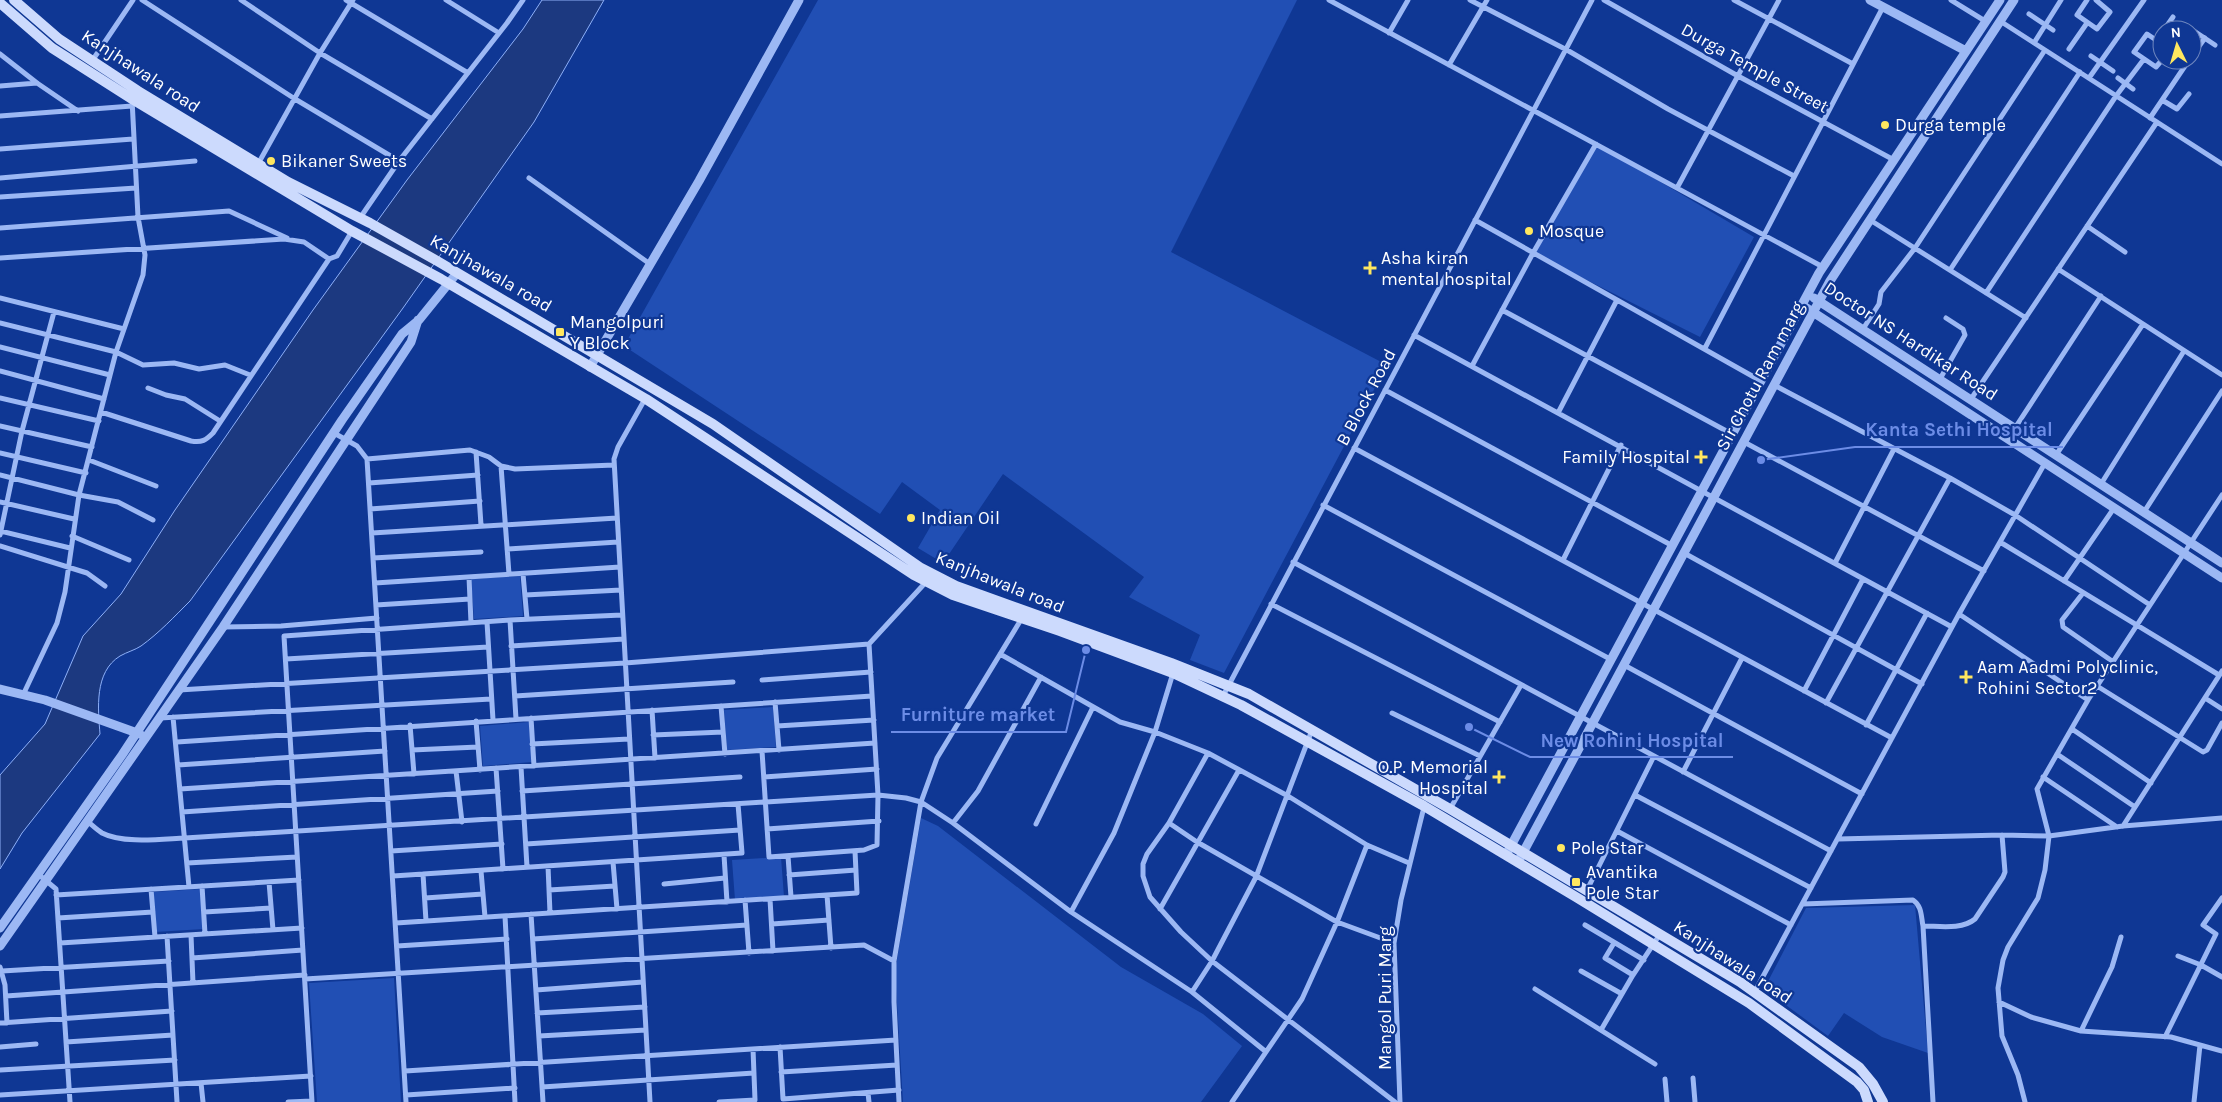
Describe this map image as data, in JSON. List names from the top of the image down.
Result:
{
  "streets": {
    "main road": ["Kanjhawala road"],
    "street": [
      "Durga Temple Street",
      "Doctor NS Hardikar Road",
      "Sir Chotu Ram marg",
      "B Block Road",
      "Mangol Puri Marg"
    ]
  },
  "crossings": [
    ["Durga Temple Street", "Sir Chotu Ram marg"],
    ["Kanjhawala road", "Sir Chotu Ram marg"],
    ["Kanjhawala road", "B Block Road"],
    ["Kanjhawala road", "Mangol Puri Marg"],
    ["Doctor NS Hardikar Road", "Sir Chotu Ram marg"]
  ],
  "places": {
    "other": [
      "Durga temple",
      "Bikaner Sweets",
      "Mosque",
      "Kanta Sethi Hospital",
      "Indian Oil",
      "Furniture market",
      "New Rohini Hospital",
      "Pole Star"
    ],
    "health": [
      "Asha kiran mental hospital",
      "Family Hospital",
      "Aam Aadmi Polyclinic, Rohini Sector2",
      "O.P. Memorial Hospital"
    ],
    "transit": ["Mangolpuri Y Block", "Avantika Pole Star"]
  },
  "north": "top"
}
